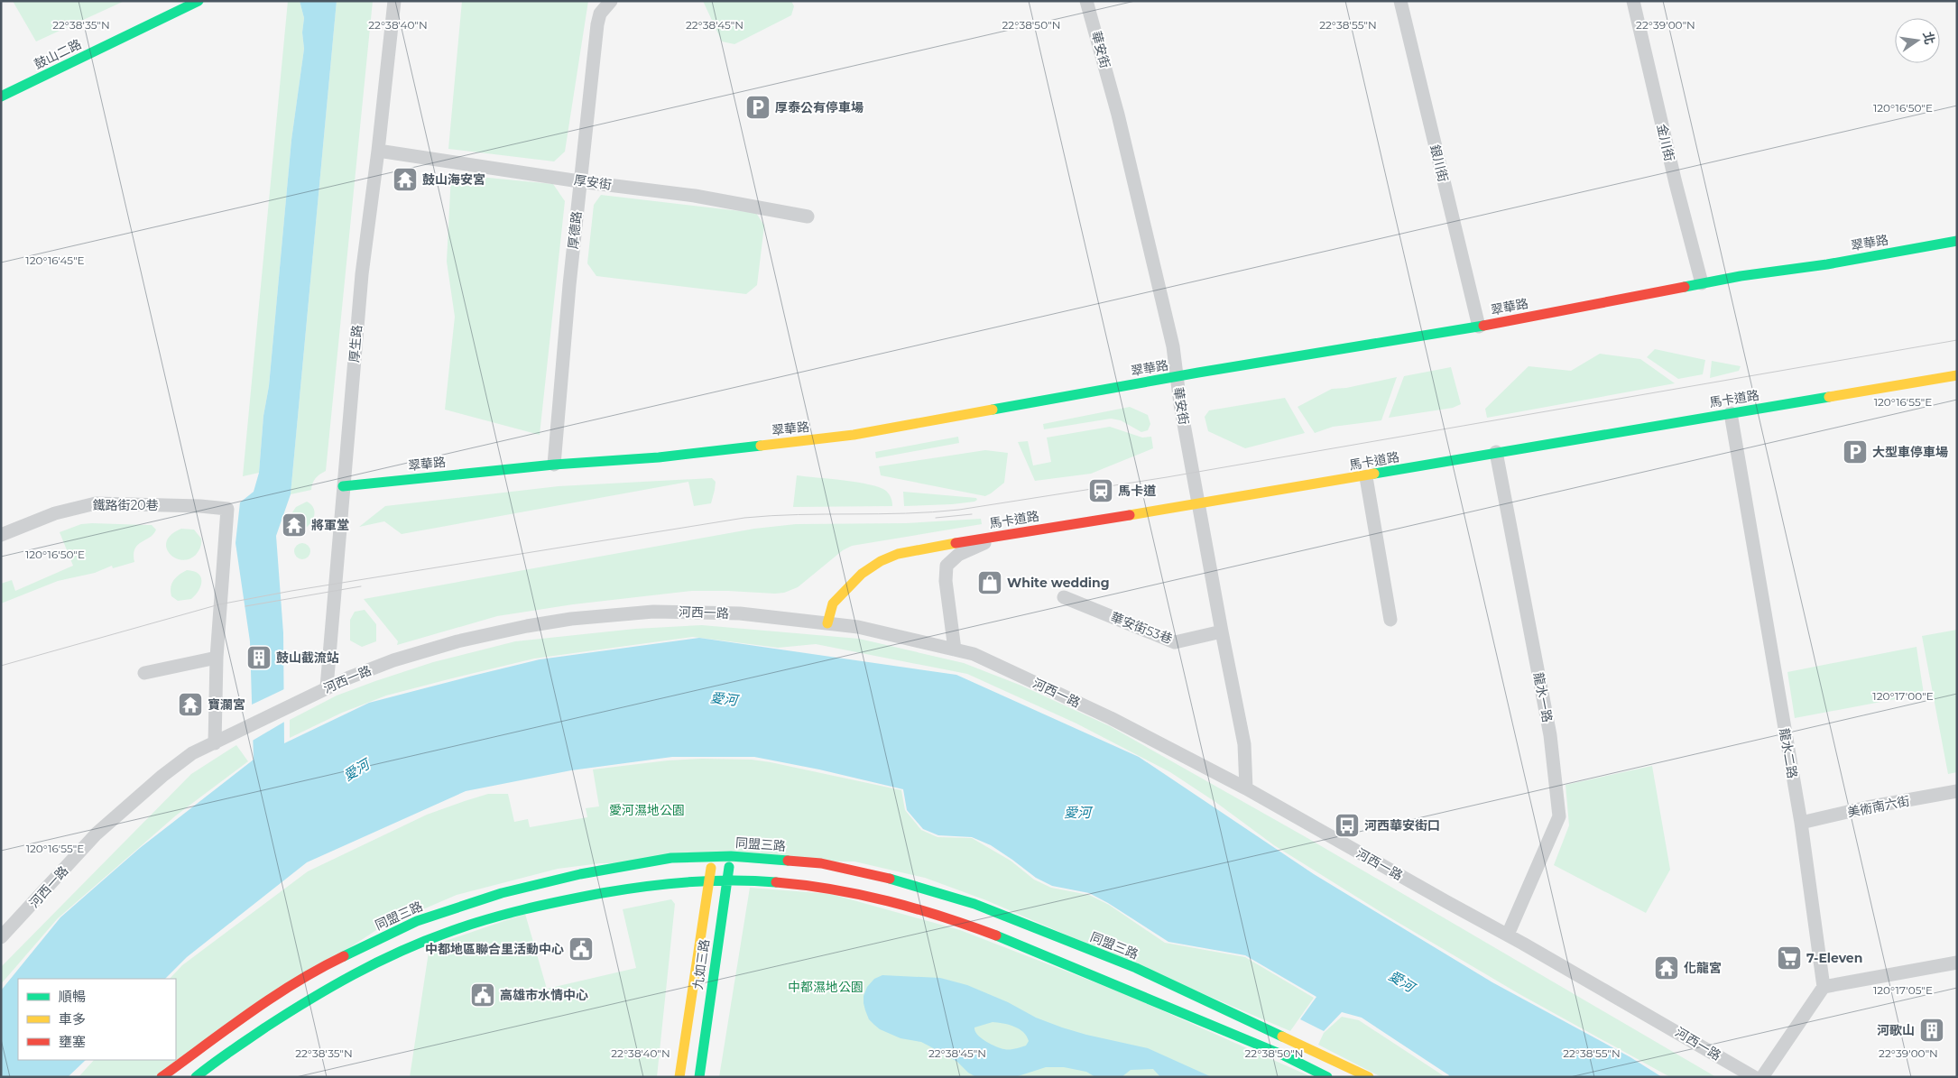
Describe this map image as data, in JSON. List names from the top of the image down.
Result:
{
  "streets": {
    "street": [
      "華安街",
      "鼓山二路",
      "金川街",
      "銀川街",
      "厚安街",
      "厚德路",
      "翠華路",
      "厚生路",
      "馬卡道路",
      "鐵路街20巷",
      "河西一路",
      "華安街53巷",
      "龍水一路",
      "龍水二路",
      "美術南六街",
      "同盟三路",
      "九如三路"
    ]
  },
  "crossings": [
    ["華安街", "翠華路"],
    ["華安街", "馬卡道路"],
    ["華安街", "河西一路"],
    ["華安街", "華安街53巷"],
    ["金川街", "翠華路"],
    ["銀川街", "翠華路"],
    ["厚安街", "厚德路"],
    ["厚安街", "厚生路"],
    ["厚德路", "翠華路"],
    ["翠華路", "厚生路"],
    ["厚生路", "河西一路"],
    ["馬卡道路", "河西一路"],
    ["馬卡道路", "龍水一路"],
    ["馬卡道路", "龍水二路"],
    ["河西一路", "龍水一路"],
    ["龍水二路", "美術南六街"],
    ["同盟三路", "九如三路"]
  ],
  "water": ["愛河"],
  "parks": ["愛河濕地公園", "中都濕地公園"],
  "places": {
    "parking": ["厚泰公有停車場", "大型車停車場"],
    "temple": [
      "鼓山海安宮",
      "將軍堂",
      "寶瀾宮",
      "化龍宮"
    ],
    "station": ["馬卡道"],
    "shop": ["White wedding"],
    "building": ["鼓山截流站", "河歌山"],
    "bus stop": ["河西華安街口"],
    "public building": ["中都地區聯合里活動中心", "高雄市水情中心"],
    "supermarket": ["7-Eleven"]
  },
  "legend": ["順暢", "車多", "壅塞"],
  "north": "right",
  "coordinates": [
    "22°38'35\"N",
    "22°38'40\"N",
    "22°38'45\"N",
    "22°38'50\"N",
    "22°38'55\"N",
    "22°39'00\"N",
    "120°16'50\"E",
    "120°16'45\"E",
    "120°16'55\"E",
    "120°17'00\"E",
    "120°17'05\"E"
  ]
}
